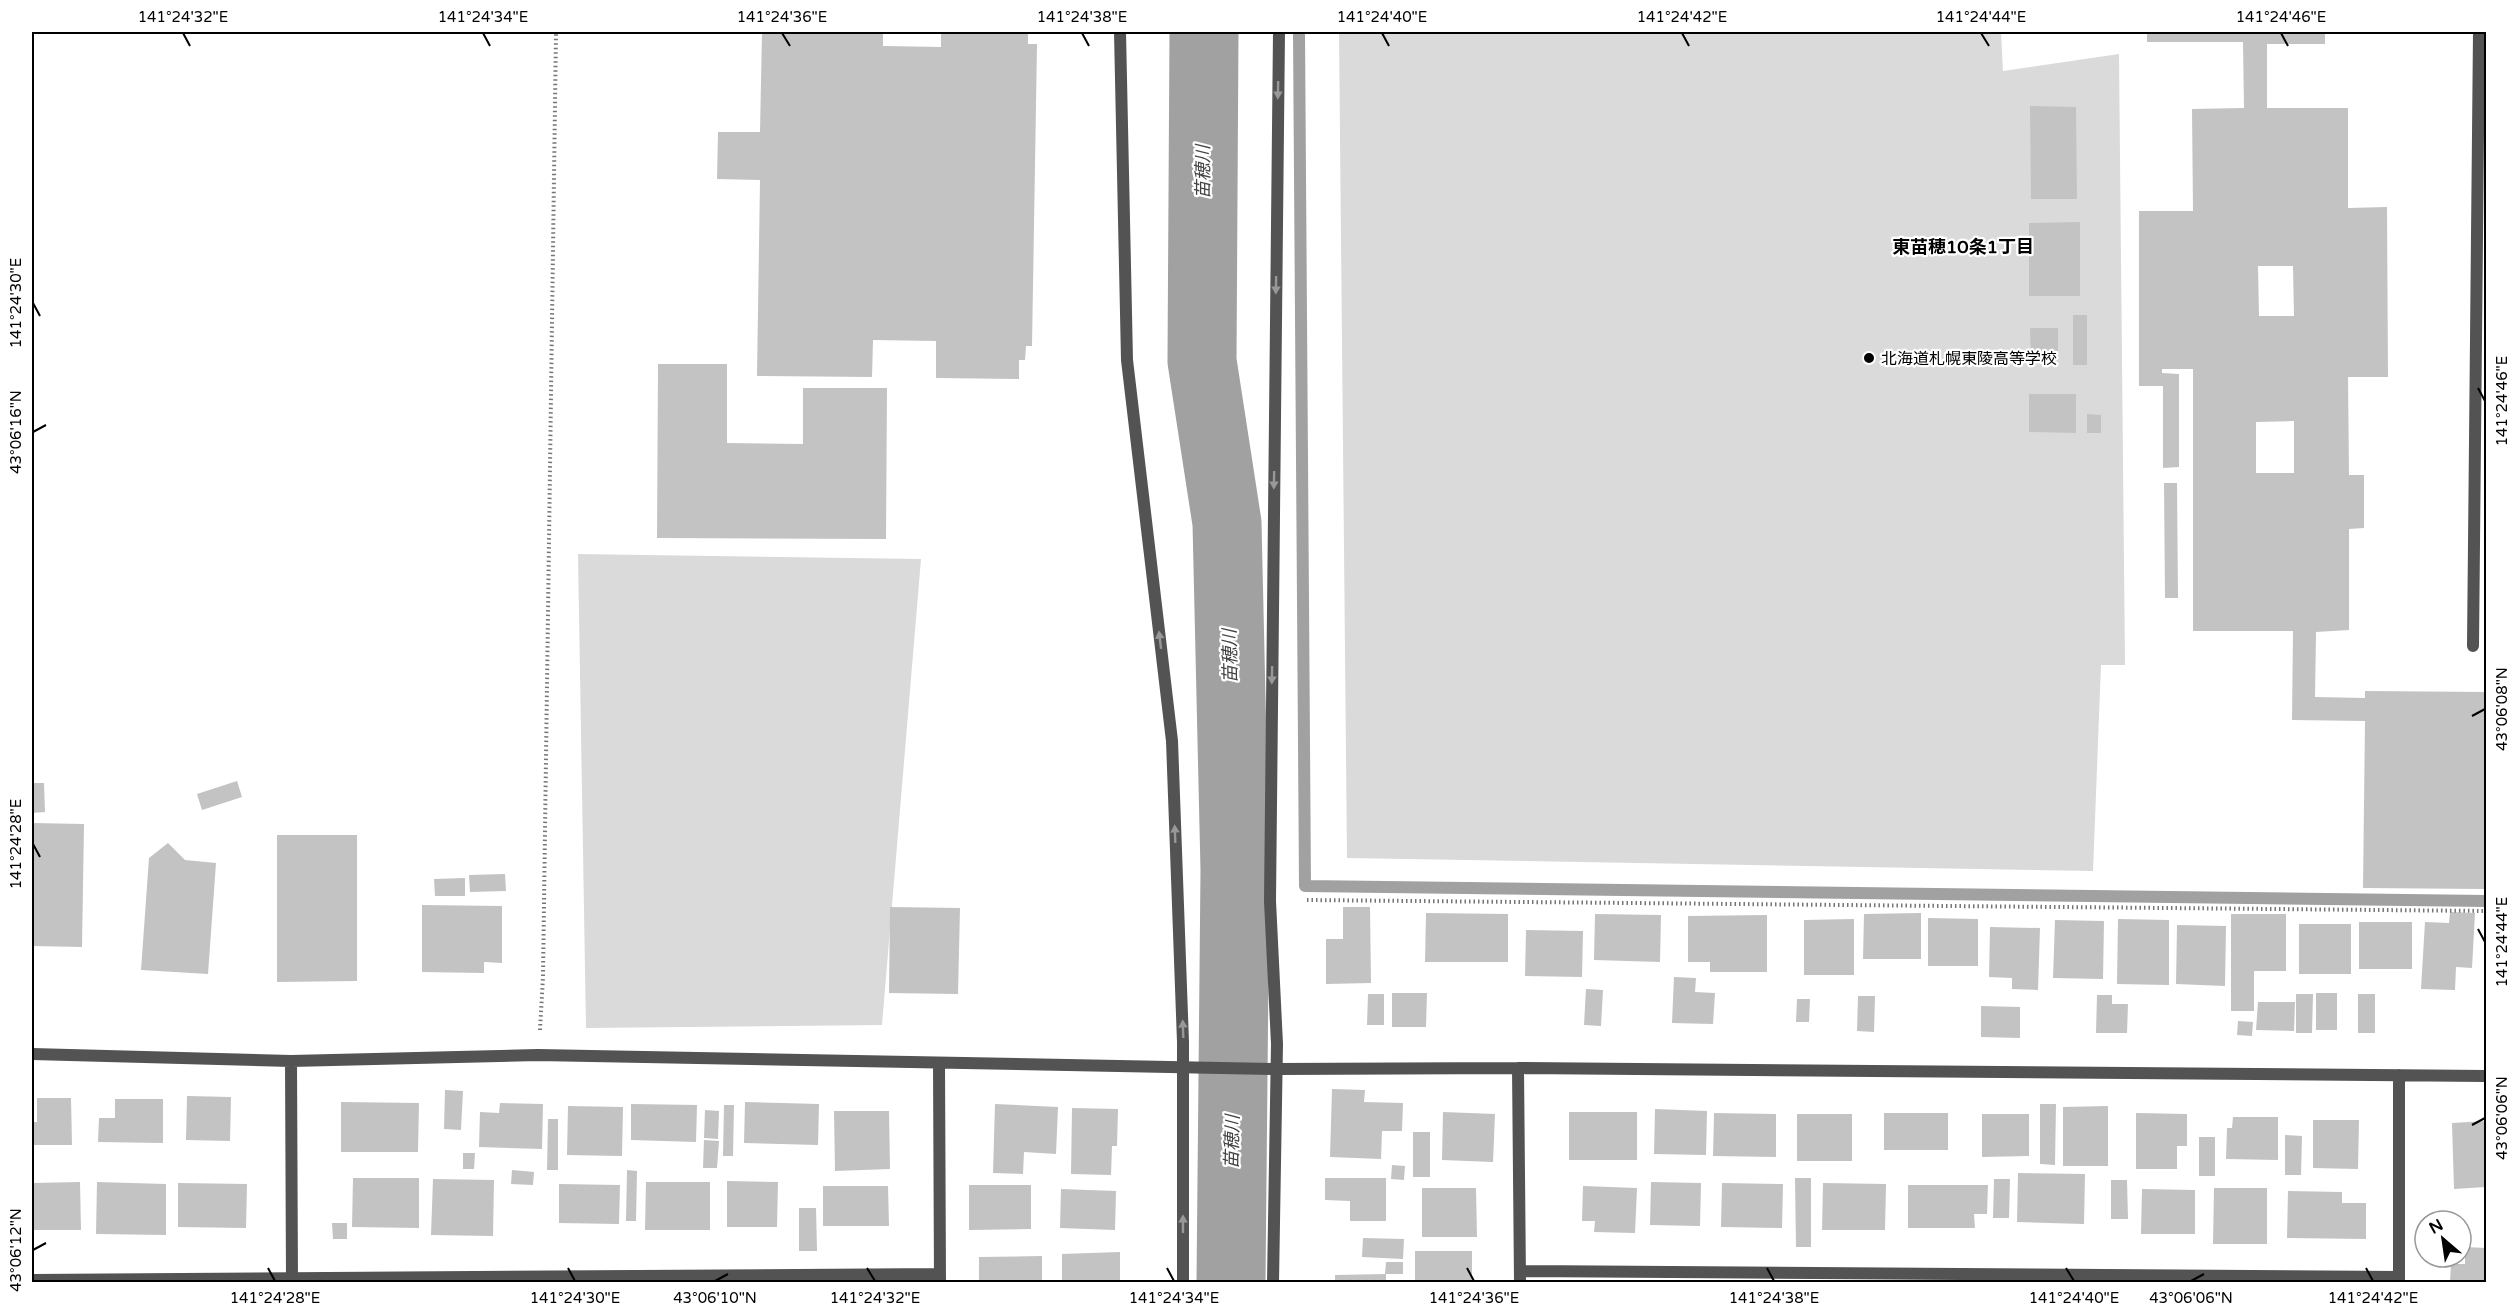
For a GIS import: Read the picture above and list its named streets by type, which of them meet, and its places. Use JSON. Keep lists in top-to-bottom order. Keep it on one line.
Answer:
{"districts":["東苗穂10条1丁目"],"water":["苗穂川"],"places":["北海道札幌東陵高等学校"],"north":"top left","coordinates":["141°24'32\"E","141°24'34\"E","141°24'36\"E","141°24'38\"E","141°24'40\"E","141°24'42\"E","141°24'44\"E","141°24'46\"E","141°24'30\"E","43°06'16\"N","43°06'08\"N","141°24'28\"E","43°06'06\"N","43°06'12\"N","43°06'10\"N"]}
